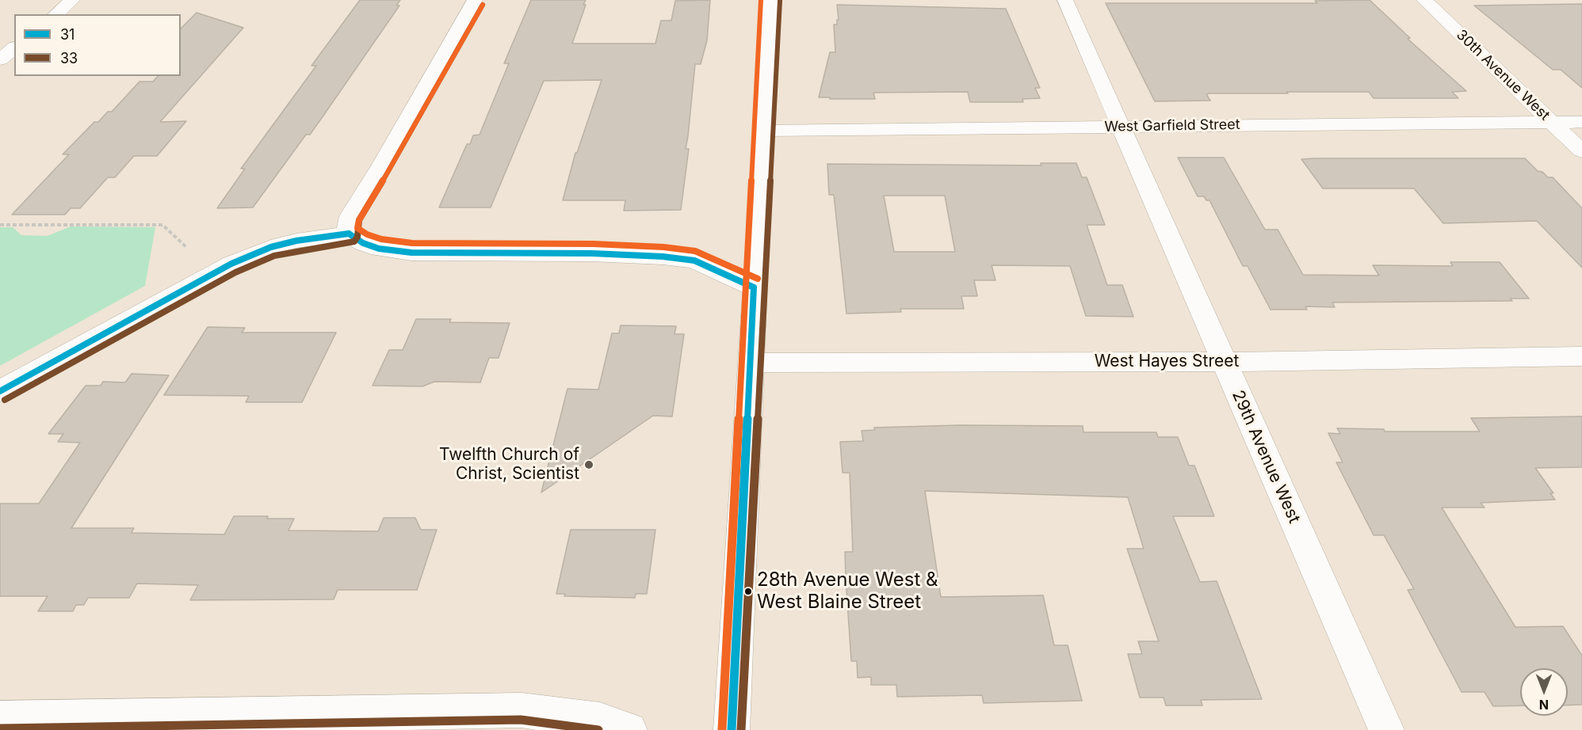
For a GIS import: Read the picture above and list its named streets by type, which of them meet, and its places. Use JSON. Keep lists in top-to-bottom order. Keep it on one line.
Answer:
{"streets":{"street":["30th Avenue West","West Garfield Street","West Hayes Street","29th Avenue West"]},"crossings":[["30th Avenue West","West Garfield Street"],["West Garfield Street","29th Avenue West"],["West Hayes Street","29th Avenue West"]],"places":["Twelfth Church of Christ, Scientist","28th Avenue West & West Blaine Street"],"lines":["transit line 33","transit line 31"],"legend":["31","33"],"north":"bottom"}
